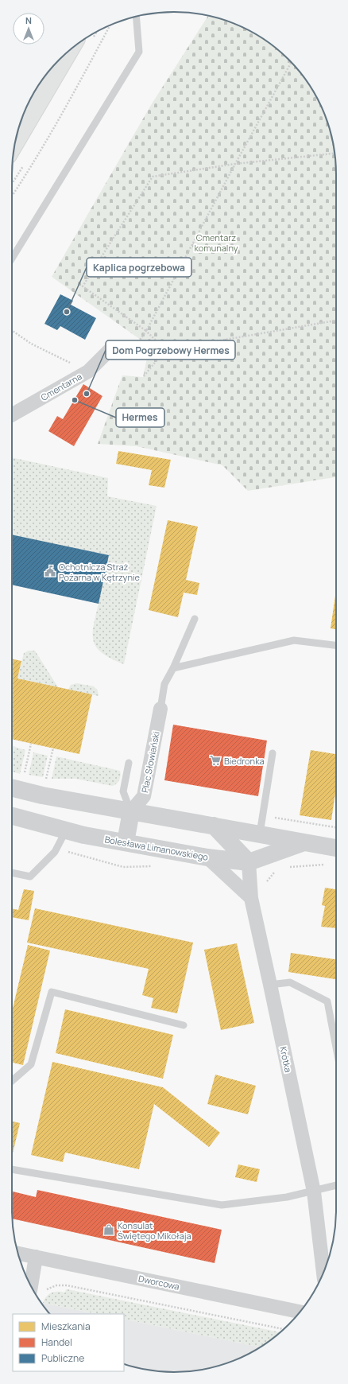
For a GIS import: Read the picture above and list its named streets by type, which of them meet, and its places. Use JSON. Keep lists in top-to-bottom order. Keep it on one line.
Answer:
{"streets":{"street":["Cmentarna","Plac Słowiański","Bolesława Limanowskiego","Krótka","Dworcowa"]},"crossings":[["Plac Słowiański","Bolesława Limanowskiego"],["Bolesława Limanowskiego","Krótka"]],"parks":["Cmentarz komunalny"],"places":{"other":["Kaplica pogrzebowa","Dom Pogrzebowy Hermes","Hermes"],"public building":["Ochotnicza Straż Pożarna w Kętrzynie"],"supermarket":["Biedronka"],"shop":["Konsulat Świętego Mikołaja"]},"legend":["Mieszkania","Handel","Publiczne"],"north":"top"}
